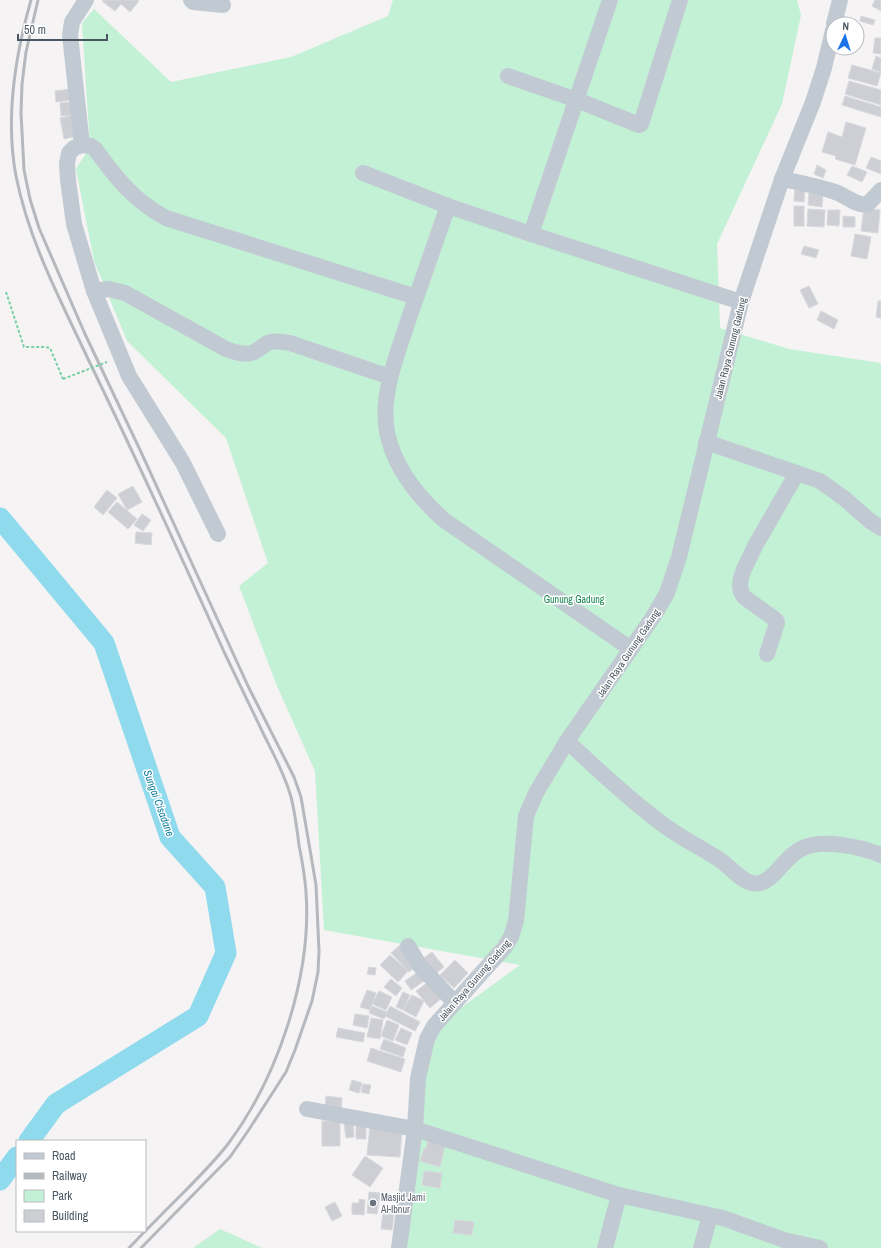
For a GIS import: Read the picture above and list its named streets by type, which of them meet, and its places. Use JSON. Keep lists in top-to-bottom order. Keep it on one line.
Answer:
{"streets":{"street":["Jalan Raya Gunung Gadung"]},"water":["Sungai Cisadane"],"parks":["Gunung Gadung"],"places":["Masjid Jami Al-Ibnur"],"legend":["Road","Railway","Park","Building"],"scale_bar":"50 m","north":"top"}
